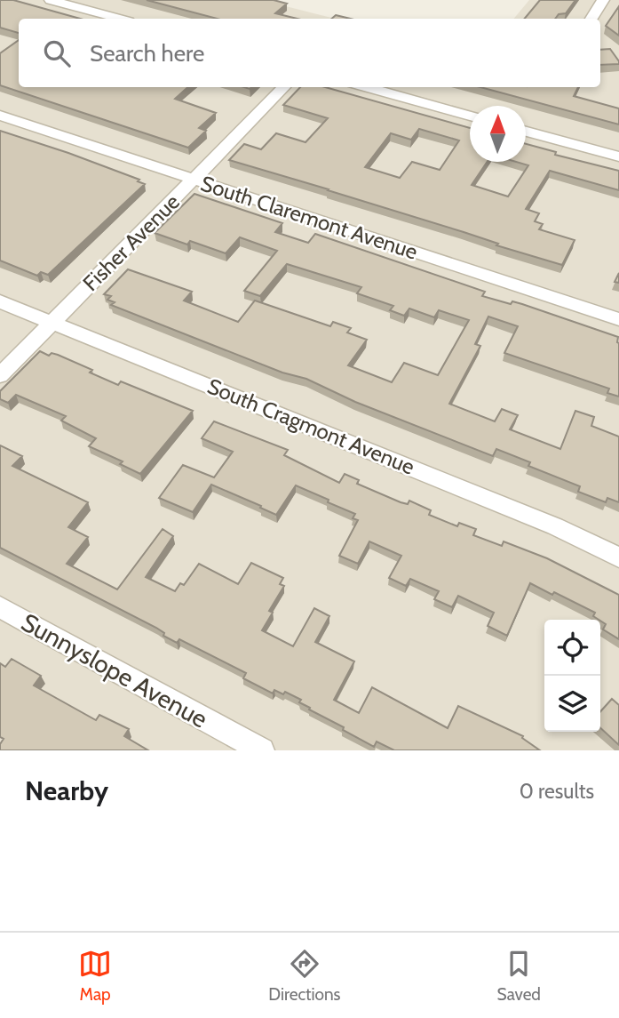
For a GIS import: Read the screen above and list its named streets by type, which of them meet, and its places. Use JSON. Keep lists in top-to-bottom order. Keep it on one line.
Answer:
{"streets":{"street":["South Claremont Avenue","Fisher Avenue","South Cragmont Avenue","Sunnyslope Avenue"]},"crossings":[["South Claremont Avenue","Fisher Avenue"],["Fisher Avenue","South Cragmont Avenue"]],"north":"top","page":{"search":"Search here","heading":["Nearby","0 results"],"nav":["Map","Directions","Saved"]}}
